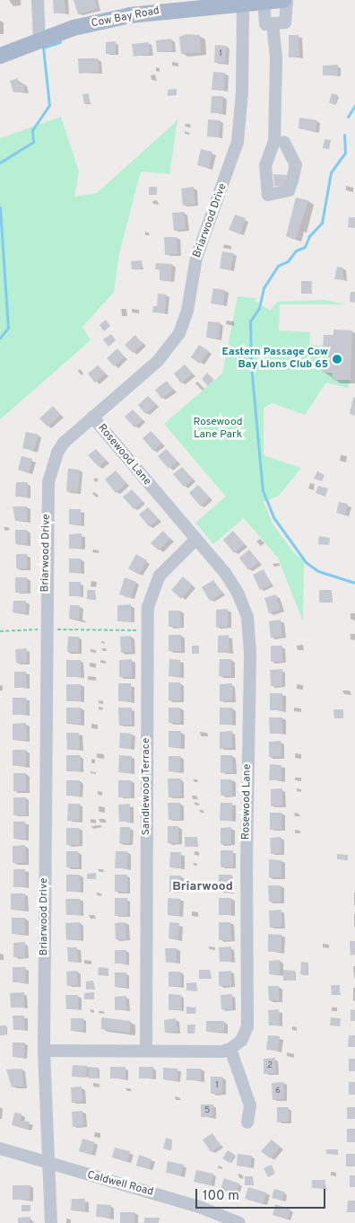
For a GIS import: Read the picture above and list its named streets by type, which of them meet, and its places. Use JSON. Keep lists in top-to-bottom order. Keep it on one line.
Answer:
{"streets":{"main road":["Cow Bay Road"],"street":["Briarwood Drive","Rosewood Lane","Sandlewood Terrace","Caldwell Road"]},"crossings":[["Cow Bay Road","Briarwood Drive"],["Briarwood Drive","Rosewood Lane"],["Briarwood Drive","Caldwell Road"],["Rosewood Lane","Sandlewood Terrace"]],"districts":["Briarwood"],"parks":["Rosewood Lane Park"],"places":["Eastern Passage Cow Bay Lions Club 65"],"house_numbers":["1","2","1","6","5"],"scale_bar":"100 m"}
